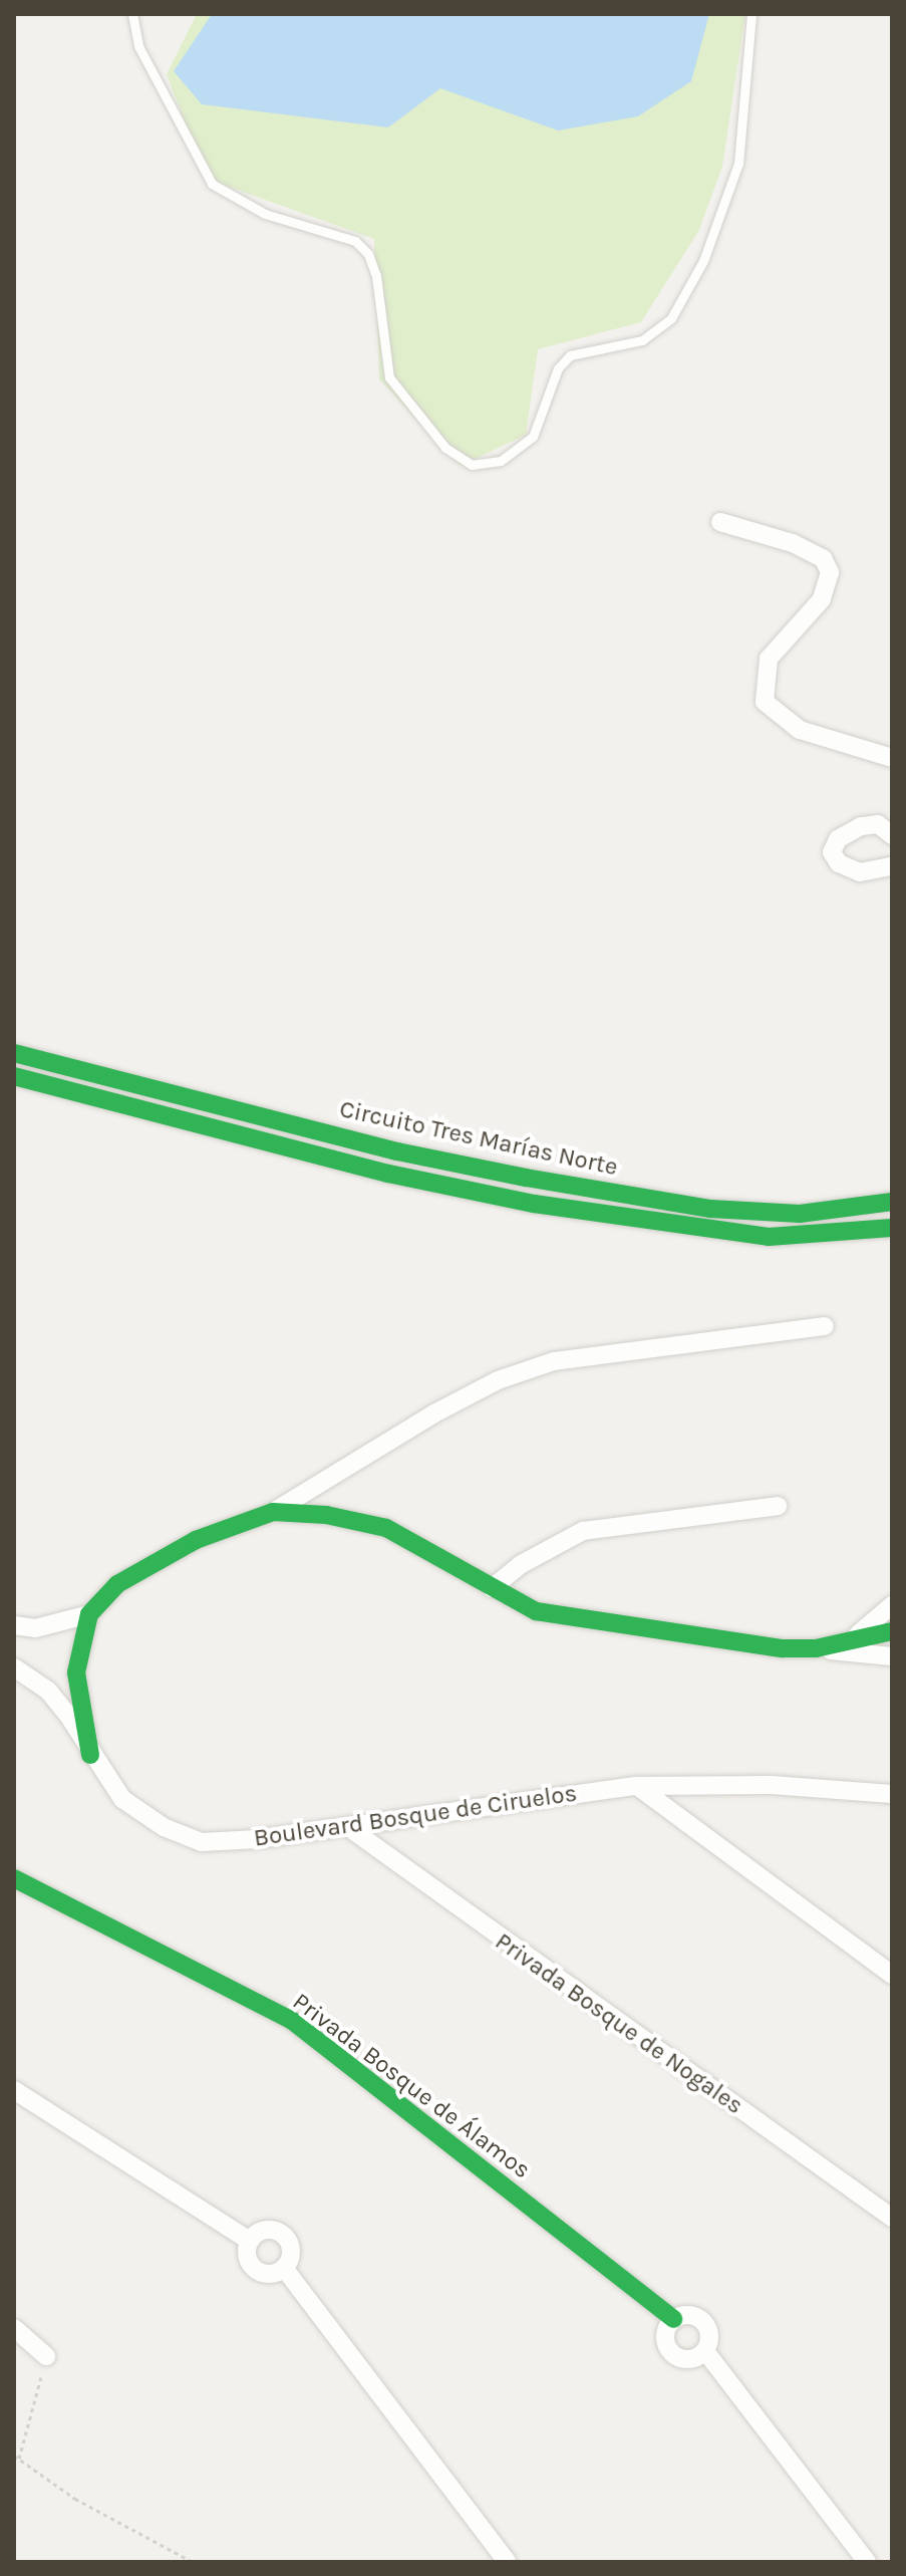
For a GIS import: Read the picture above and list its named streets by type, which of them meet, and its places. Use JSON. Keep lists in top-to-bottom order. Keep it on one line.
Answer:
{"streets":{"street":["Circuito Tres Marías Norte","Boulevard Bosque de Ciruelos","Privada Bosque de Nogales","Privada Bosque de Álamos"]},"crossings":[["Boulevard Bosque de Ciruelos","Privada Bosque de Nogales"]]}
